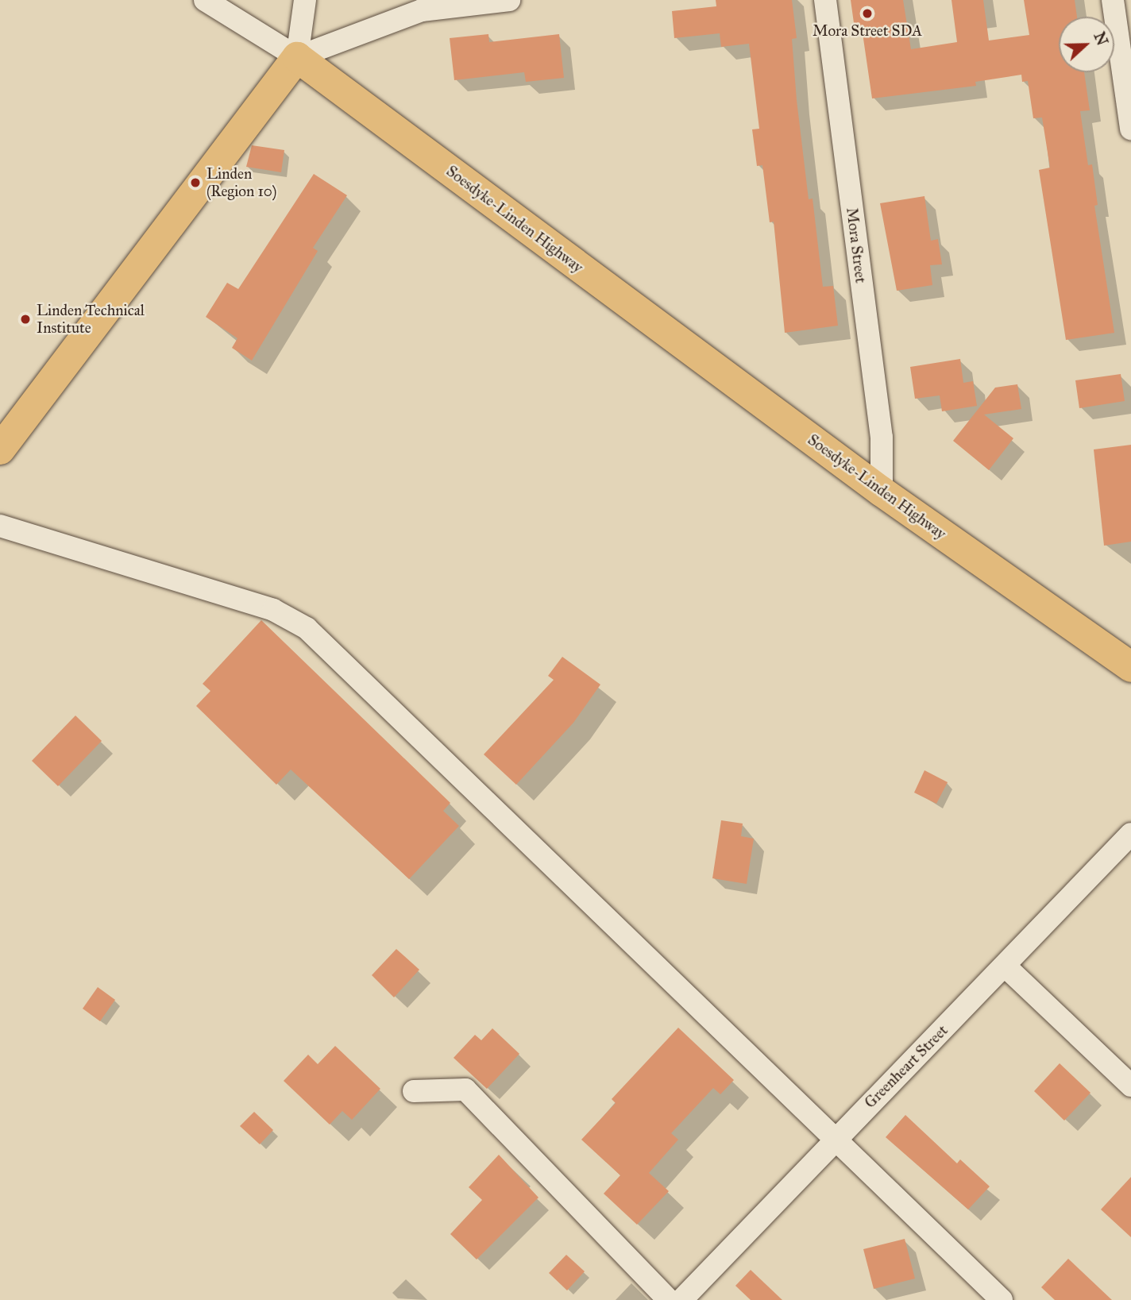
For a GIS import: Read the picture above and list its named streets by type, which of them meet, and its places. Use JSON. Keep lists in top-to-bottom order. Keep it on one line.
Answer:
{"streets":{"main road":["Soesdyke-Linden Highway"],"street":["Mora Street","Greenheart Street"]},"crossings":[["Soesdyke-Linden Highway","Mora Street"]],"places":["Mora Street SDA","Linden (Region 10)","Linden Technical Institute"],"north":"right"}
